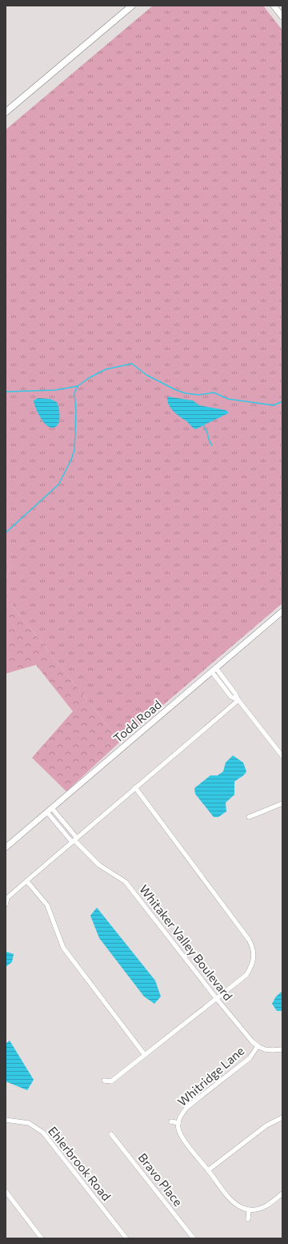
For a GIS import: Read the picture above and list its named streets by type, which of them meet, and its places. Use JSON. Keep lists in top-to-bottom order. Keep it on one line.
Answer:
{"streets":{"street":["Todd Road","Whitaker Valley Boulevard","Whitridge Lane","Ehlerbrook Road","Bravo Place"]},"crossings":[["Todd Road","Whitaker Valley Boulevard"],["Whitaker Valley Boulevard","Whitridge Lane"]]}
